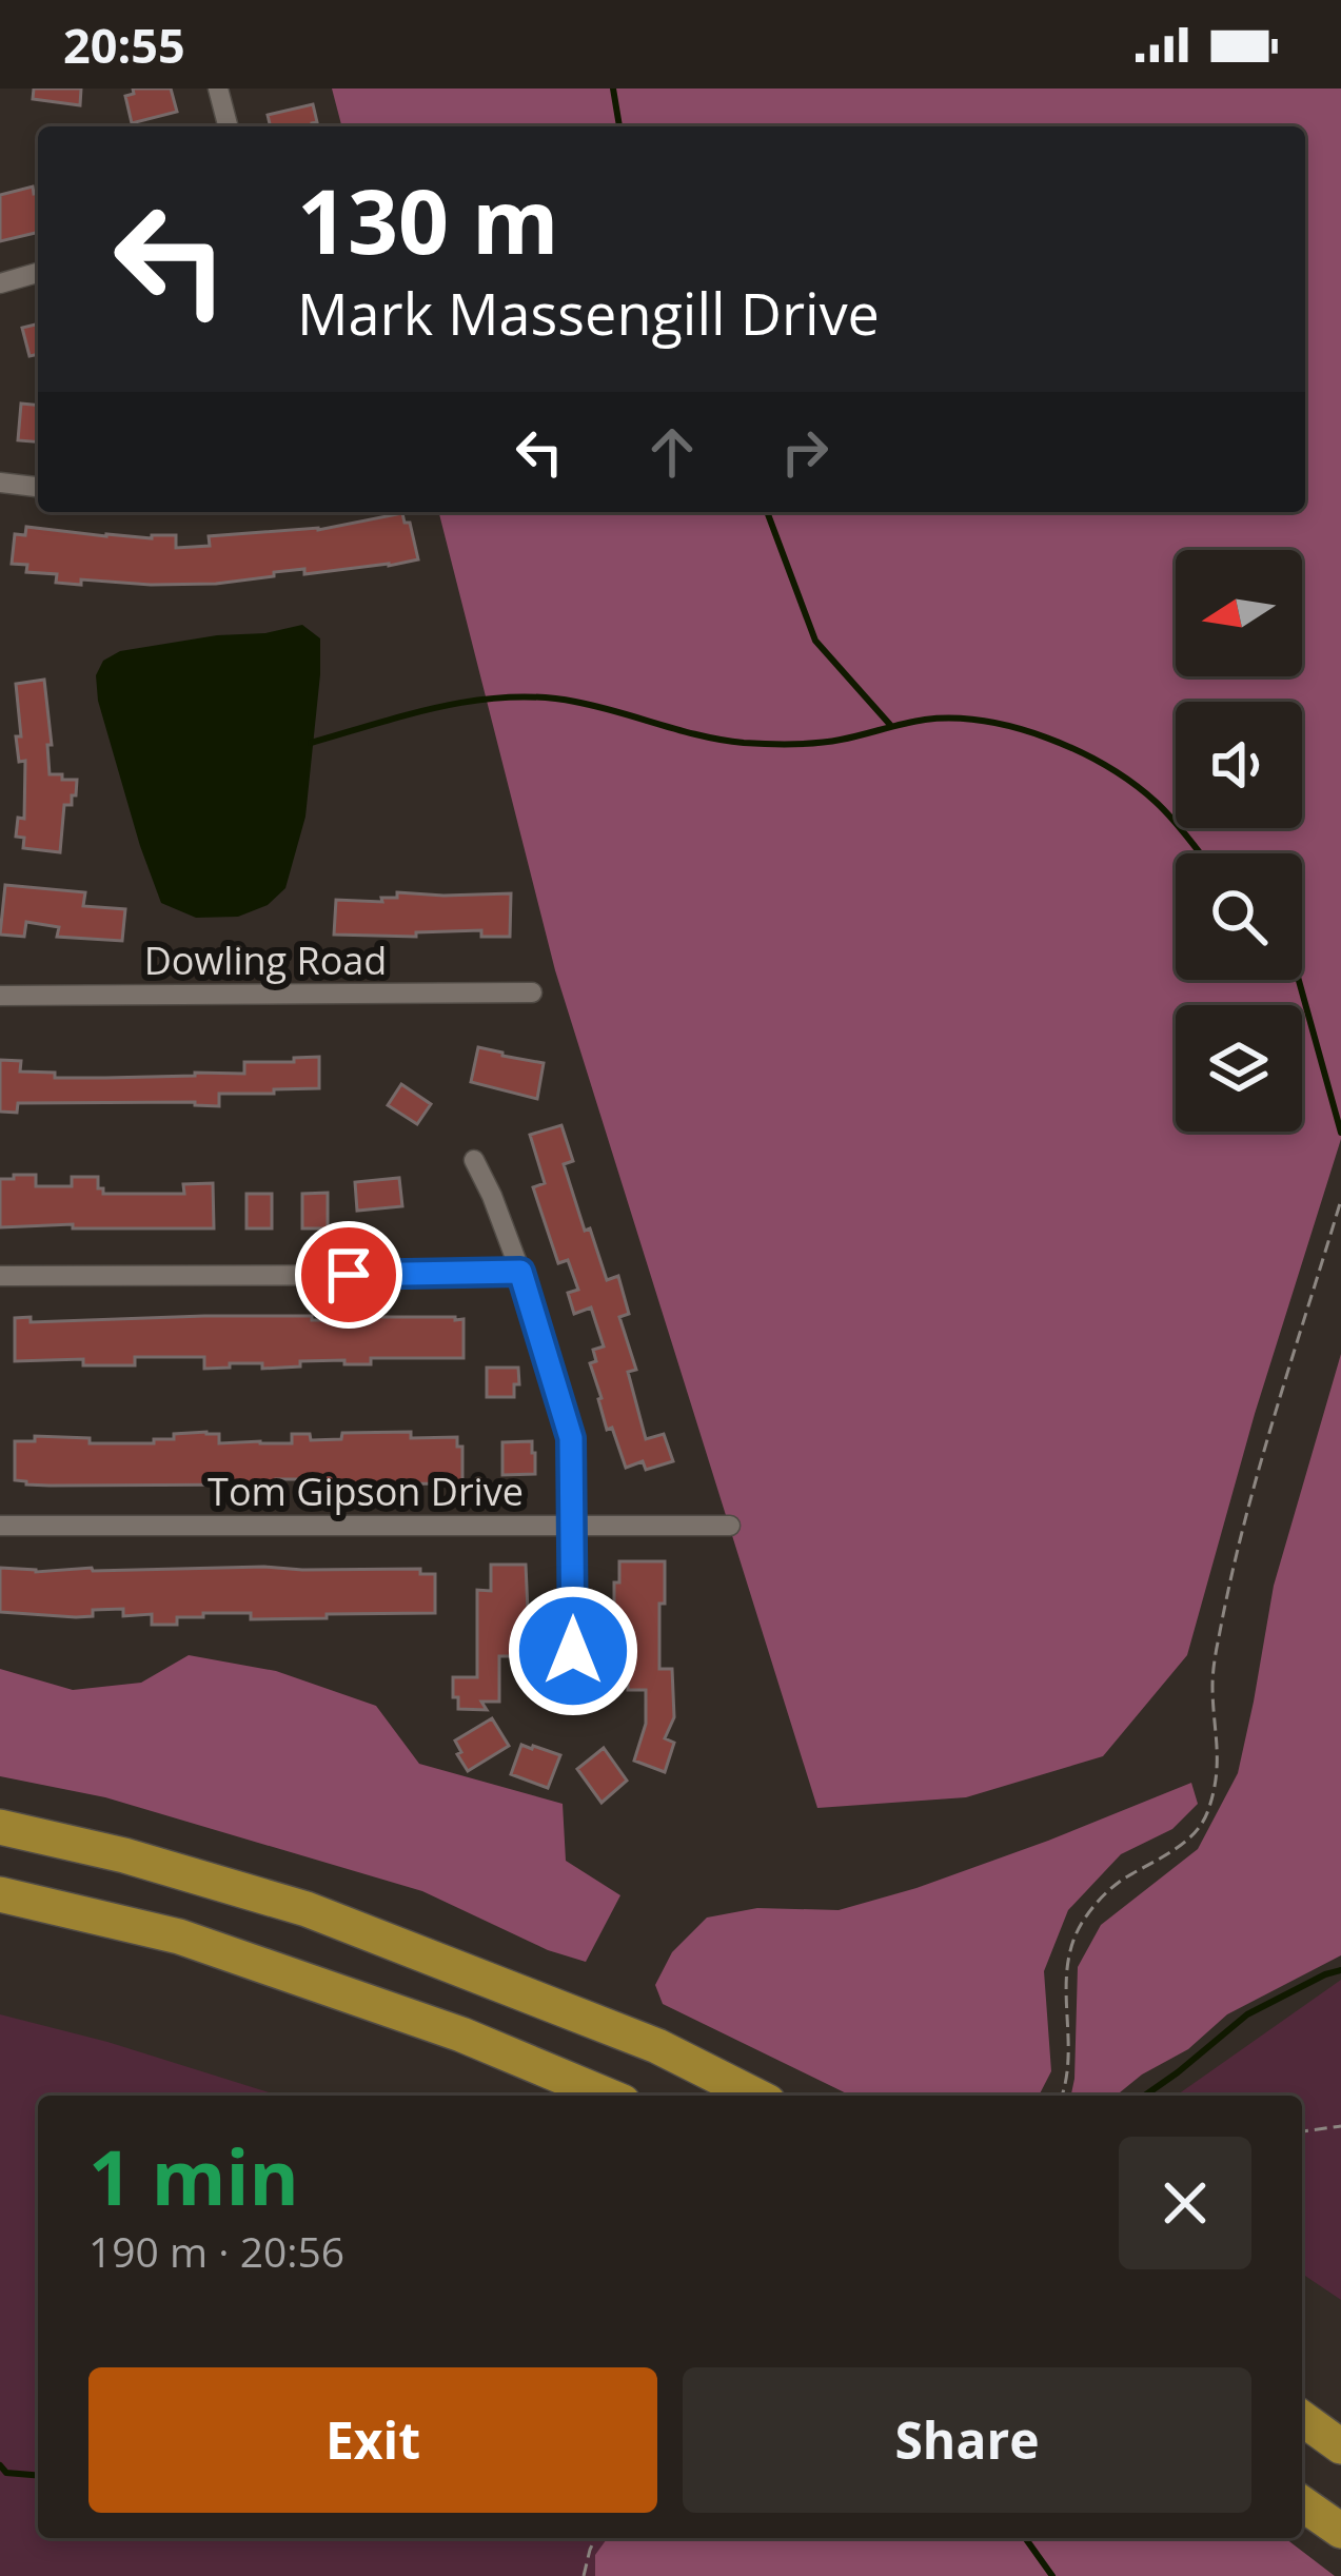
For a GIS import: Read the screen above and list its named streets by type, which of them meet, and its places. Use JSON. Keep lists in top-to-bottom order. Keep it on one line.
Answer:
{"streets":{"street":["Dowling Road","Tom Gipson Drive"]},"north":"left","page":{"status":"20:55","turn":["130 m","Mark Massengill Drive"],"heading":["1 min","190 m · 20:56"],"buttons":["Exit","Share"]}}
